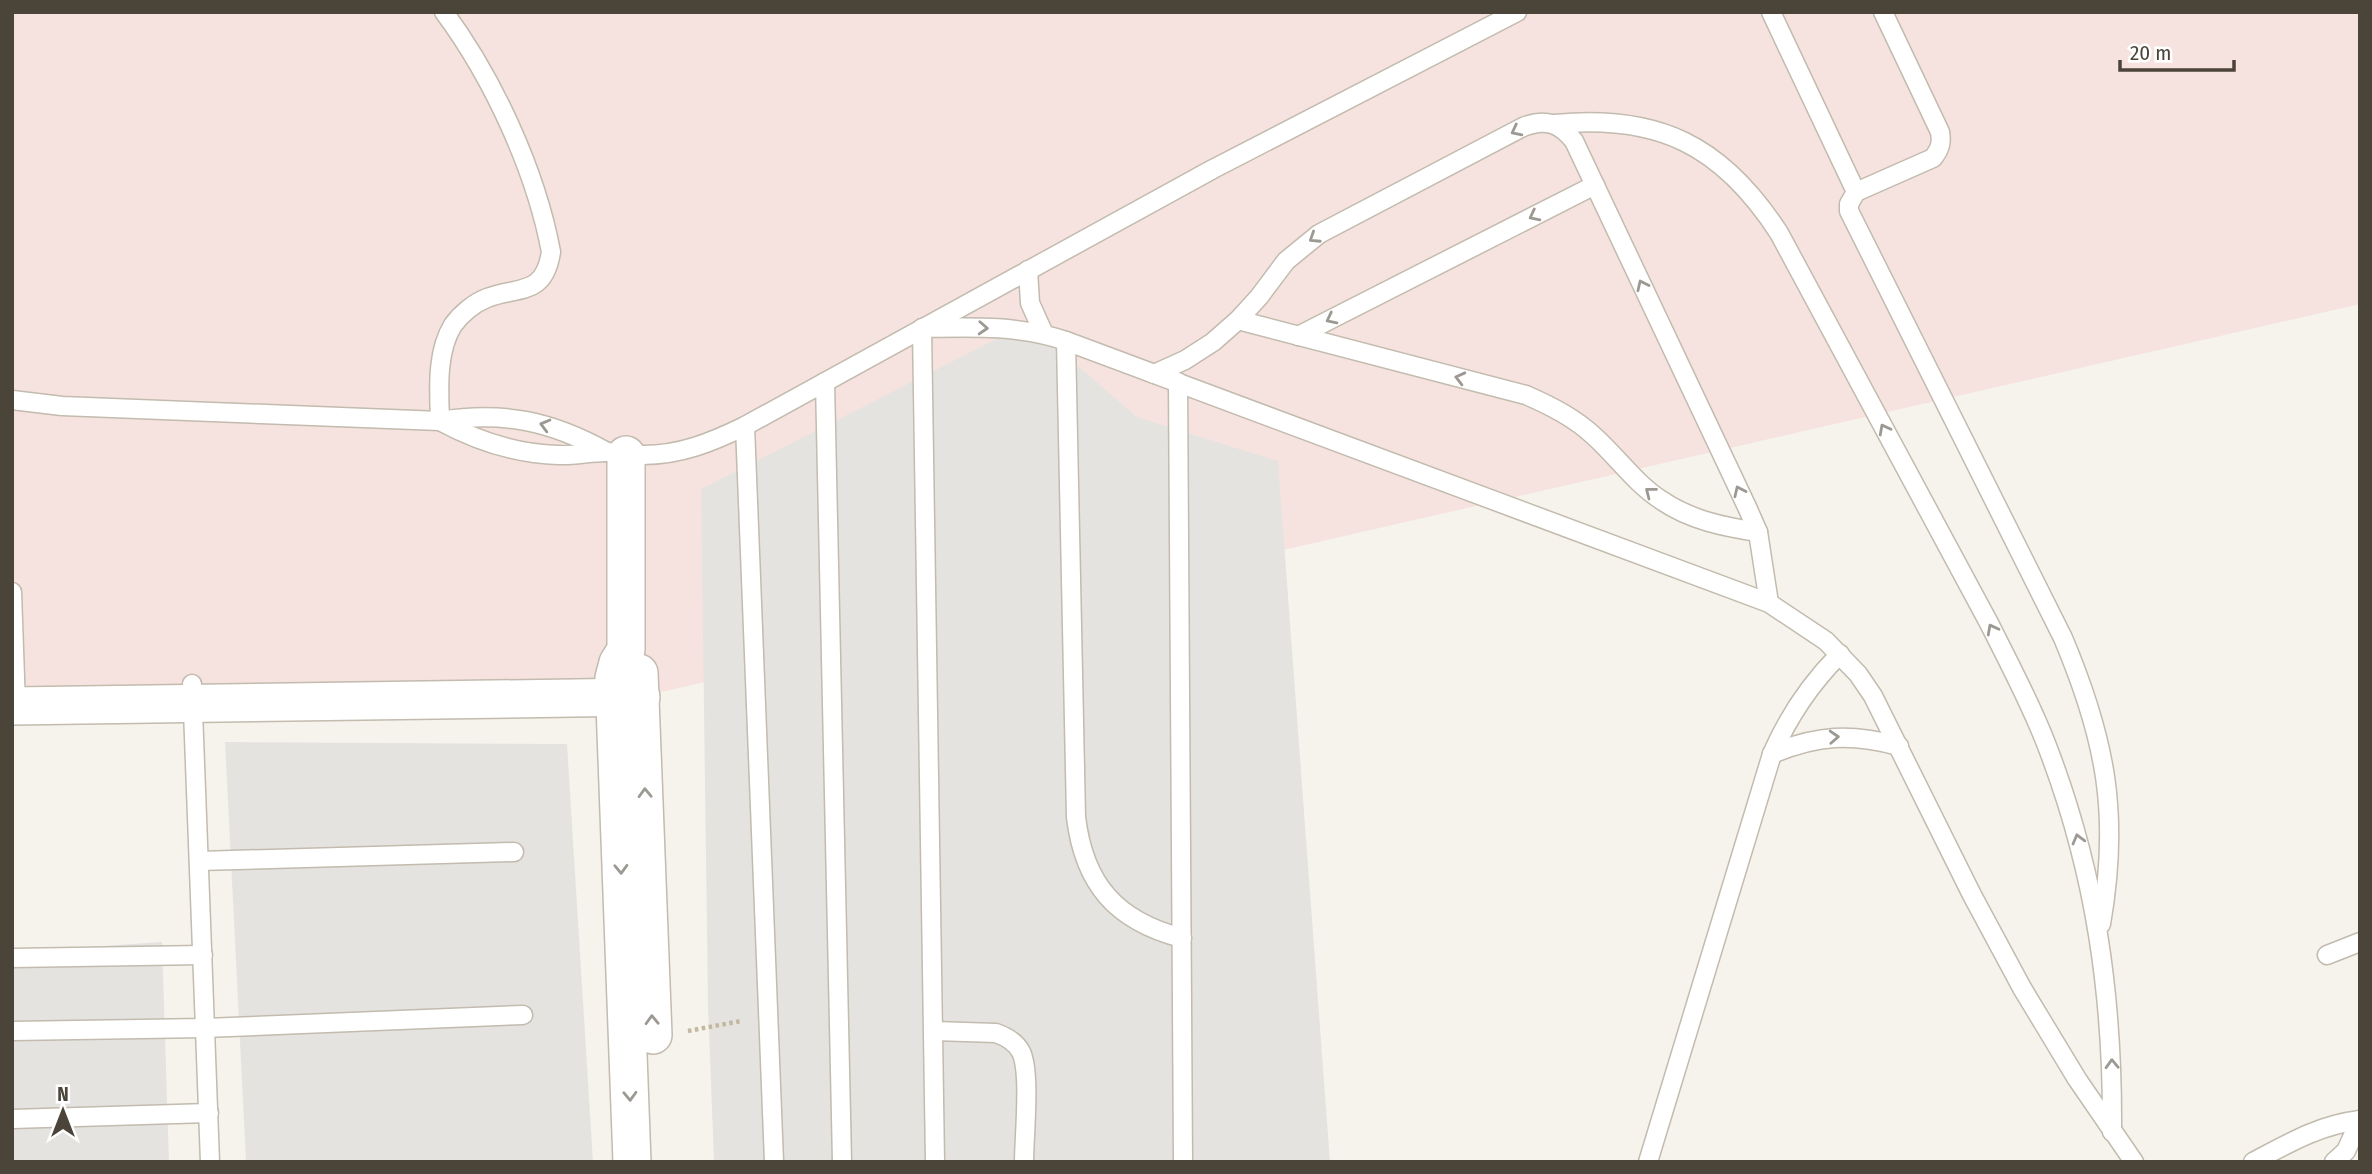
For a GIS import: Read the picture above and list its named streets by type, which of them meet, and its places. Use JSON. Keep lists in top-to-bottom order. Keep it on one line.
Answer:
{"scale_bar":"20 m","north":"top"}
